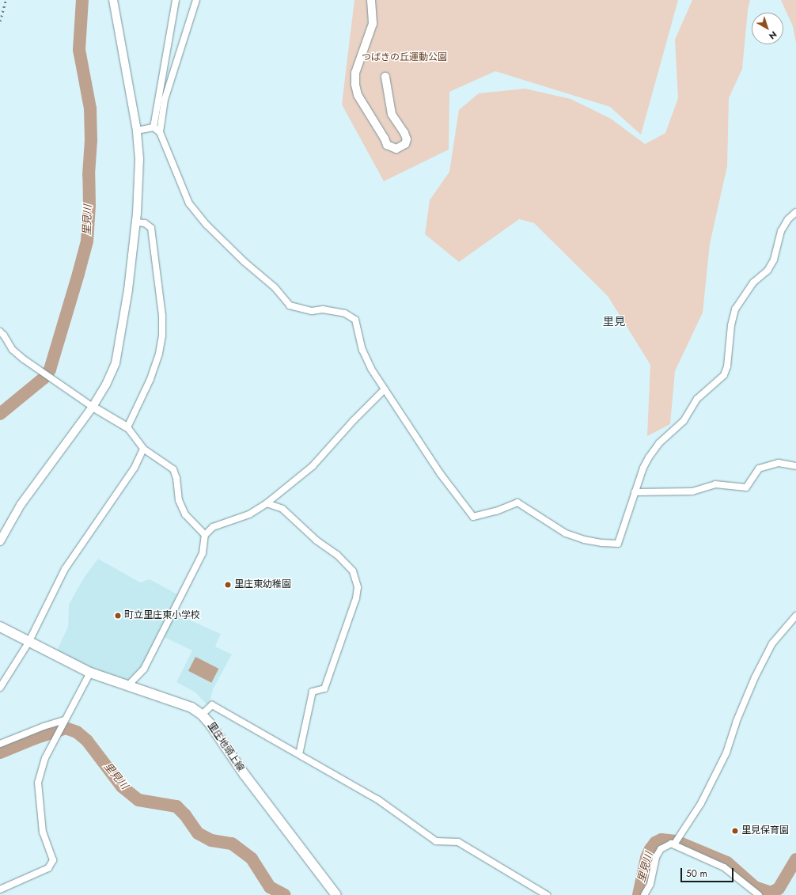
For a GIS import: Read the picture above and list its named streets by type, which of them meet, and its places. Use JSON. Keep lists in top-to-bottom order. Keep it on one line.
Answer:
{"streets":{"main road":["里庄地頭上線"]},"districts":["里見"],"water":["里見川"],"parks":["つばきの丘運動公園"],"places":["里庄東幼稚園","町立里庄東小学校","里見保育園"],"scale_bar":"50 m","north":"bottom right"}
